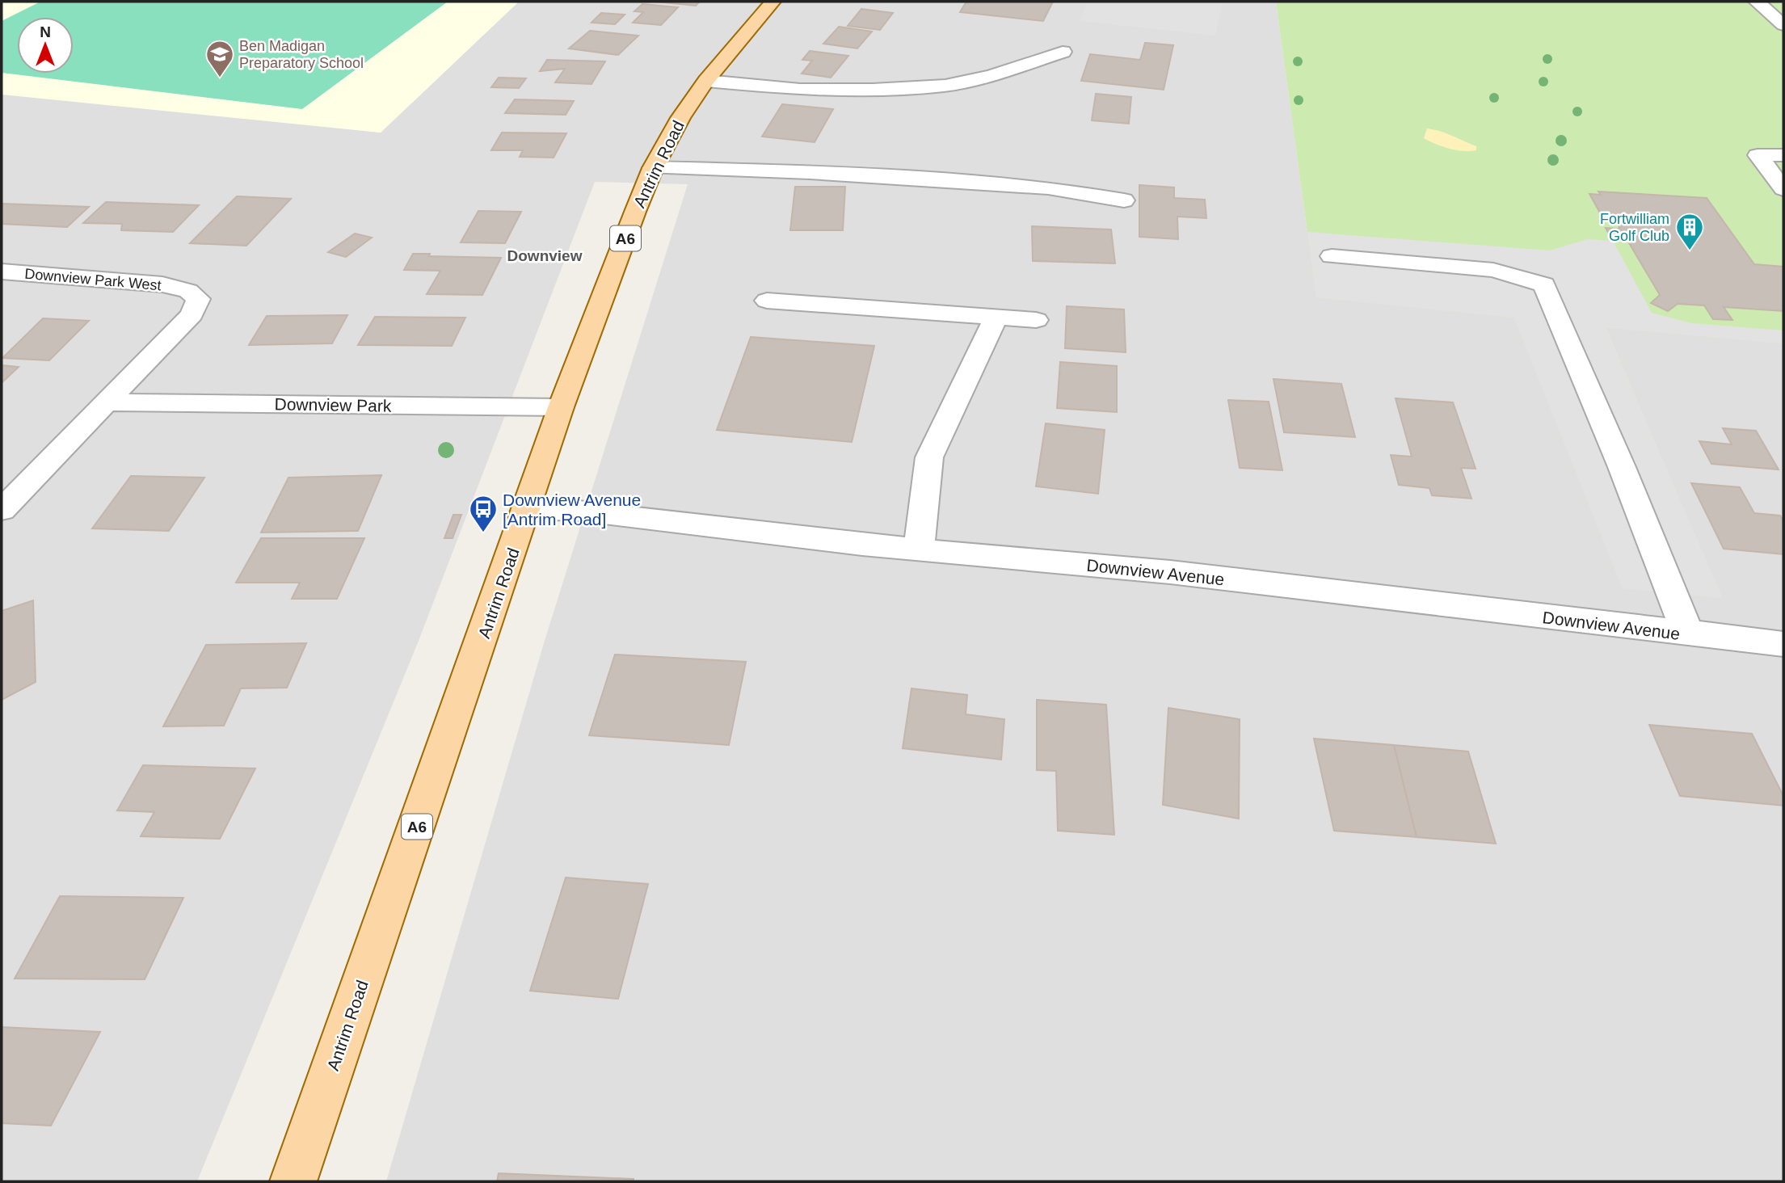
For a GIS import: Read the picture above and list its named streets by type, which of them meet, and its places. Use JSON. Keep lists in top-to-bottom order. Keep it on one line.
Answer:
{"streets":{"main road":["Antrim Road","A6"],"street":["Downview Park West","Downview Park","Downview Avenue"]},"crossings":[["Antrim Road","Downview Park"],["Antrim Road","Downview Avenue"],["Downview Park West","Downview Park"]],"districts":["Downview"],"places":{"school or university":["Ben Madigan Preparatory School"],"building":["Fortwilliam Golf Club"],"bus stop":["Downview Avenue [Antrim Road]"]},"north":"top"}
